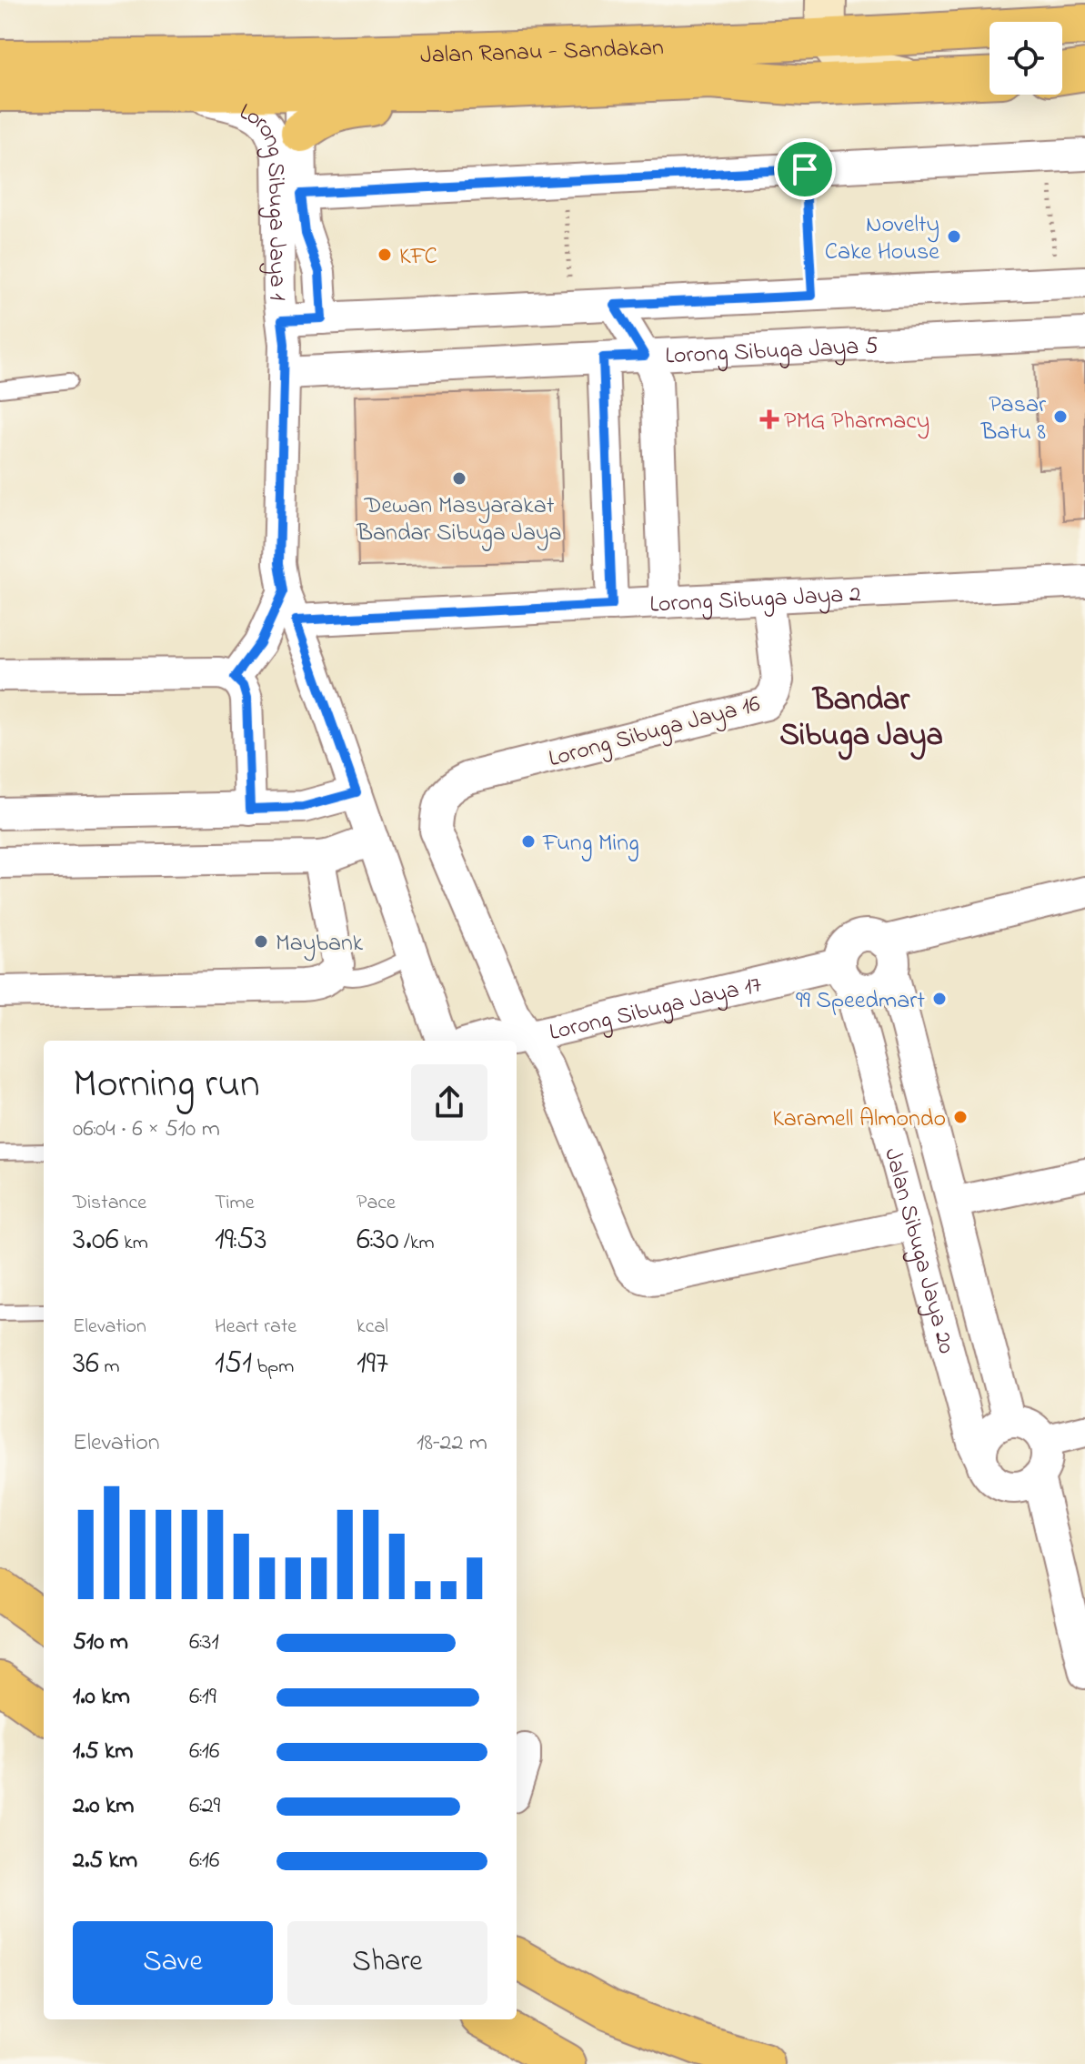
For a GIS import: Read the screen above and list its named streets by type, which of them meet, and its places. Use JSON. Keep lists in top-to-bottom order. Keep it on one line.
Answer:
{"streets":{"main road":["Jalan Ranau - Sandakan"],"street":["Lorong Sibuga Jaya 1","Lorong Sibuga Jaya 5","Lorong Sibuga Jaya 2","Lorong Sibuga Jaya 16","Lorong Sibuga Jaya 17","Jalan Sibuga Jaya 20"]},"crossings":[["Jalan Ranau - Sandakan","Lorong Sibuga Jaya 1"],["Lorong Sibuga Jaya 1","Lorong Sibuga Jaya 5"],["Lorong Sibuga Jaya 1","Lorong Sibuga Jaya 2"],["Lorong Sibuga Jaya 2","Lorong Sibuga Jaya 16"],["Lorong Sibuga Jaya 16","Lorong Sibuga Jaya 17"],["Lorong Sibuga Jaya 17","Jalan Sibuga Jaya 20"]],"districts":["Bandar Sibuga Jaya"],"places":{"other":["Novelty Cake House","KFC","Pasar Batu 8","Dewan Masyarakat Bandar Sibuga Jaya","Fung Ming","Maybank","99 Speedmart","Karamell Almondo"],"health":["PMG Pharmacy"]},"page":{"heading":["Morning run","06:04 · 6 × 510 m"],"stats":[["Distance","3.06 km"],["Time","19:53"],["Pace","6:30 /km"],["Elevation","36 m"],["Heart rate","151 bpm"],["kcal","197"]],"chart":["Elevation","18–22 m"],"list":[{"name":"510 m","note":"6:31"},{"name":"1.0 km","note":"6:19"},{"name":"1.5 km","note":"6:16"},{"name":"2.0 km","note":"6:29"},{"name":"2.5 km","note":"6:16"}],"buttons":["Save","Share"]}}
